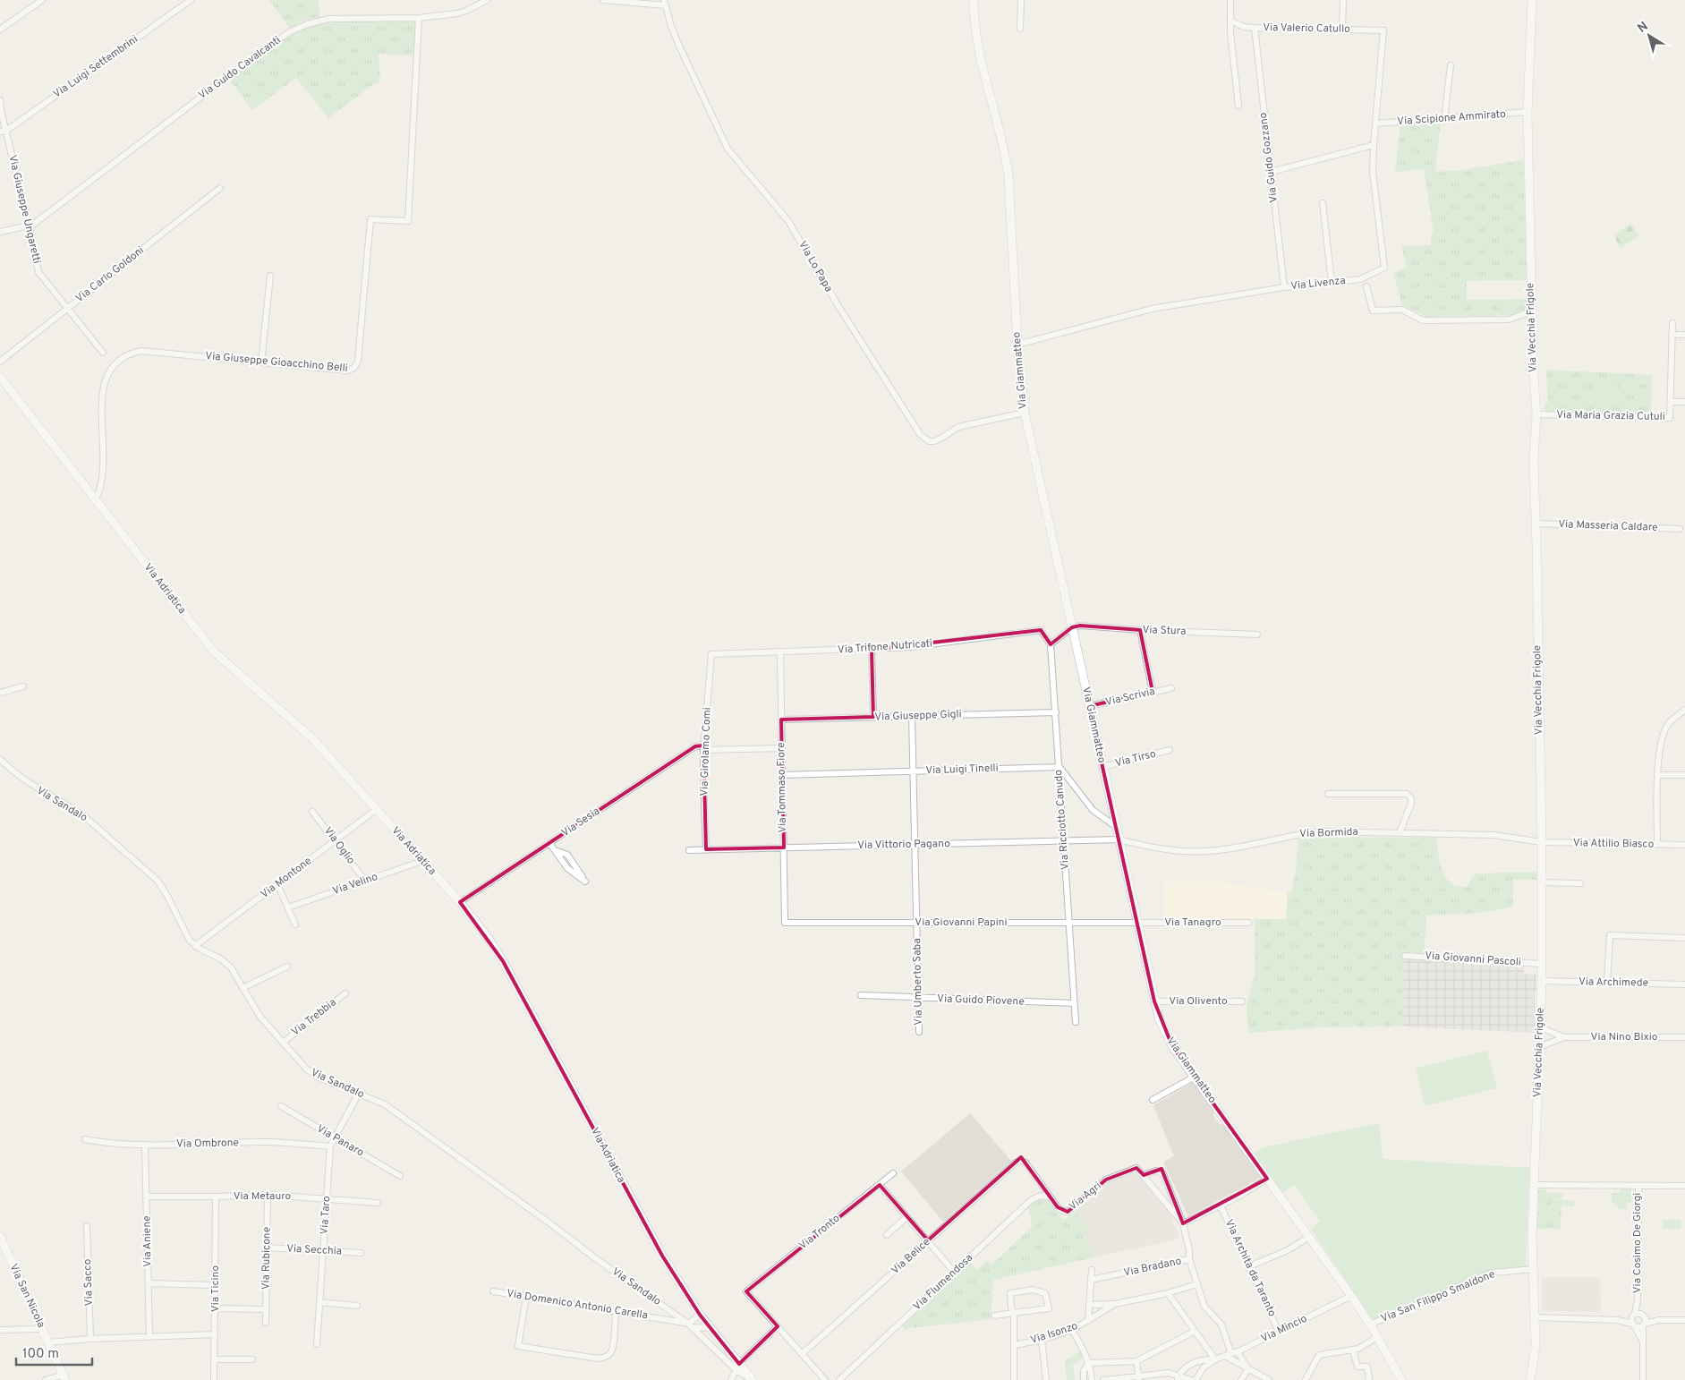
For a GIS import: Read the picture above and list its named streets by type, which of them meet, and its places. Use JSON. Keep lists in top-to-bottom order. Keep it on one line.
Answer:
{"streets":{"street":["Via Valerio Catullo","Via Luigi Settembrini","Via Guido Cavalcanti","Via Scipione Ammirato","Via Guido Gozzano","Via Giuseppe Ungaretti","Via Lo Papa","Via Carlo Goldoni","Via Livenza","Via Vecchia Frigole","Via Giuseppe Gioacchino Belli","Via Giammatteo","Via Maria Grazia Cutuli","Via Masseria Caldare","Via Adriatica","Via Stura","Via Trifone Nutricati","Via Scrivia","Via Giuseppe Gigli","Via Girolamo Comi","Via Tirso","Via Luigi Tinelli","Via Tommaso Fiore","Via Sandalo","Via Ricciotto Canudo","Via Sesia","Via Bormida","Via Attilio Biasco","Via Vittorio Pagano","Via Oglio","Via Montone","Via Velino","Via Giovanni Papini","Via Tanagro","Via Giovanni Pascoli","Via Umberto Saba","Via Archimede","Via Guido Piovene","Via Olivento","Via Trebbia","Via Nino Bixio","Via Panaro","Via Ombrone","Via Metauro","Via Agri","Via Taro","Via Tronto","Via Aniene","Via Cosimo De Giorgi","Via Secchia","Via Belice","Via Rubicone","Via Bradano","Via Archita da Taranto","Via Sacco","Via Flumendosa","Via Ticino","Via San Nicola","Via San Filippo Smaldone","Via Domenico Antonio Carella","Via Mincio","Via Isonzo"]},"crossings":[["Via Valerio Catullo","Via Guido Gozzano"],["Via Valerio Catullo","Via Livenza"],["Via Luigi Settembrini","Via Giuseppe Ungaretti"],["Via Guido Cavalcanti","Via Giuseppe Ungaretti"],["Via Guido Cavalcanti","Via Giuseppe Gioacchino Belli"],["Via Scipione Ammirato","Via Livenza"],["Via Scipione Ammirato","Via Vecchia Frigole"],["Via Guido Gozzano","Via Livenza"],["Via Giuseppe Ungaretti","Via Carlo Goldoni"],["Via Lo Papa","Via Giammatteo"],["Via Livenza","Via Giammatteo"],["Via Vecchia Frigole","Via Maria Grazia Cutuli"],["Via Vecchia Frigole","Via Masseria Caldare"],["Via Vecchia Frigole","Via Bormida"],["Via Vecchia Frigole","Via Attilio Biasco"],["Via Vecchia Frigole","Via Giovanni Pascoli"],["Via Vecchia Frigole","Via Archimede"],["Via Vecchia Frigole","Via Nino Bixio"],["Via Vecchia Frigole","Via San Filippo Smaldone"],["Via Giuseppe Gioacchino Belli","Via Adriatica"],["Via Giammatteo","Via Stura"],["Via Giammatteo","Via Scrivia"],["Via Giammatteo","Via Tirso"],["Via Giammatteo","Via Bormida"],["Via Giammatteo","Via Vittorio Pagano"],["Via Giammatteo","Via Giovanni Papini"],["Via Giammatteo","Via Tanagro"],["Via Giammatteo","Via Olivento"],["Via Giammatteo","Via Archita da Taranto"],["Via Giammatteo","Via San Filippo Smaldone"],["Via Giammatteo","Via Mincio"],["Via Adriatica","Via Sandalo"],["Via Adriatica","Via Sesia"],["Via Adriatica","Via Montone"],["Via Adriatica","Via Velino"],["Via Adriatica","Via Domenico Antonio Carella"],["Via Trifone Nutricati","Via Girolamo Comi"],["Via Trifone Nutricati","Via Tommaso Fiore"],["Via Trifone Nutricati","Via Ricciotto Canudo"],["Via Giuseppe Gigli","Via Tommaso Fiore"],["Via Giuseppe Gigli","Via Ricciotto Canudo"],["Via Giuseppe Gigli","Via Umberto Saba"],["Via Girolamo Comi","Via Sesia"],["Via Girolamo Comi","Via Vittorio Pagano"],["Via Luigi Tinelli","Via Tommaso Fiore"],["Via Luigi Tinelli","Via Ricciotto Canudo"],["Via Luigi Tinelli","Via Umberto Saba"],["Via Tommaso Fiore","Via Vittorio Pagano"],["Via Tommaso Fiore","Via Giovanni Papini"],["Via Sandalo","Via Montone"],["Via Sandalo","Via Trebbia"],["Via Sandalo","Via Taro"],["Via Sandalo","Via Domenico Antonio Carella"],["Via Ricciotto Canudo","Via Vittorio Pagano"],["Via Ricciotto Canudo","Via Giovanni Papini"],["Via Ricciotto Canudo","Via Guido Piovene"],["Via Bormida","Via Attilio Biasco"],["Via Bormida","Via Vittorio Pagano"],["Via Vittorio Pagano","Via Umberto Saba"],["Via Oglio","Via Montone"],["Via Oglio","Via Velino"],["Via Giovanni Papini","Via Tanagro"],["Via Giovanni Papini","Via Umberto Saba"],["Via Umberto Saba","Via Guido Piovene"],["Via Panaro","Via Taro"],["Via Ombrone","Via Taro"],["Via Ombrone","Via Aniene"],["Via Metauro","Via Taro"],["Via Metauro","Via Aniene"],["Via Metauro","Via Rubicone"],["Via Metauro","Via Ticino"],["Via Agri","Via Belice"],["Via Agri","Via Bradano"],["Via Agri","Via Flumendosa"],["Via Taro","Via Secchia"],["Via Secchia","Via Rubicone"],["Via Bradano","Via Mincio"],["Via Bradano","Via Isonzo"],["Via Archita da Taranto","Via Mincio"]],"scale_bar":"100 m","north":"top left"}
